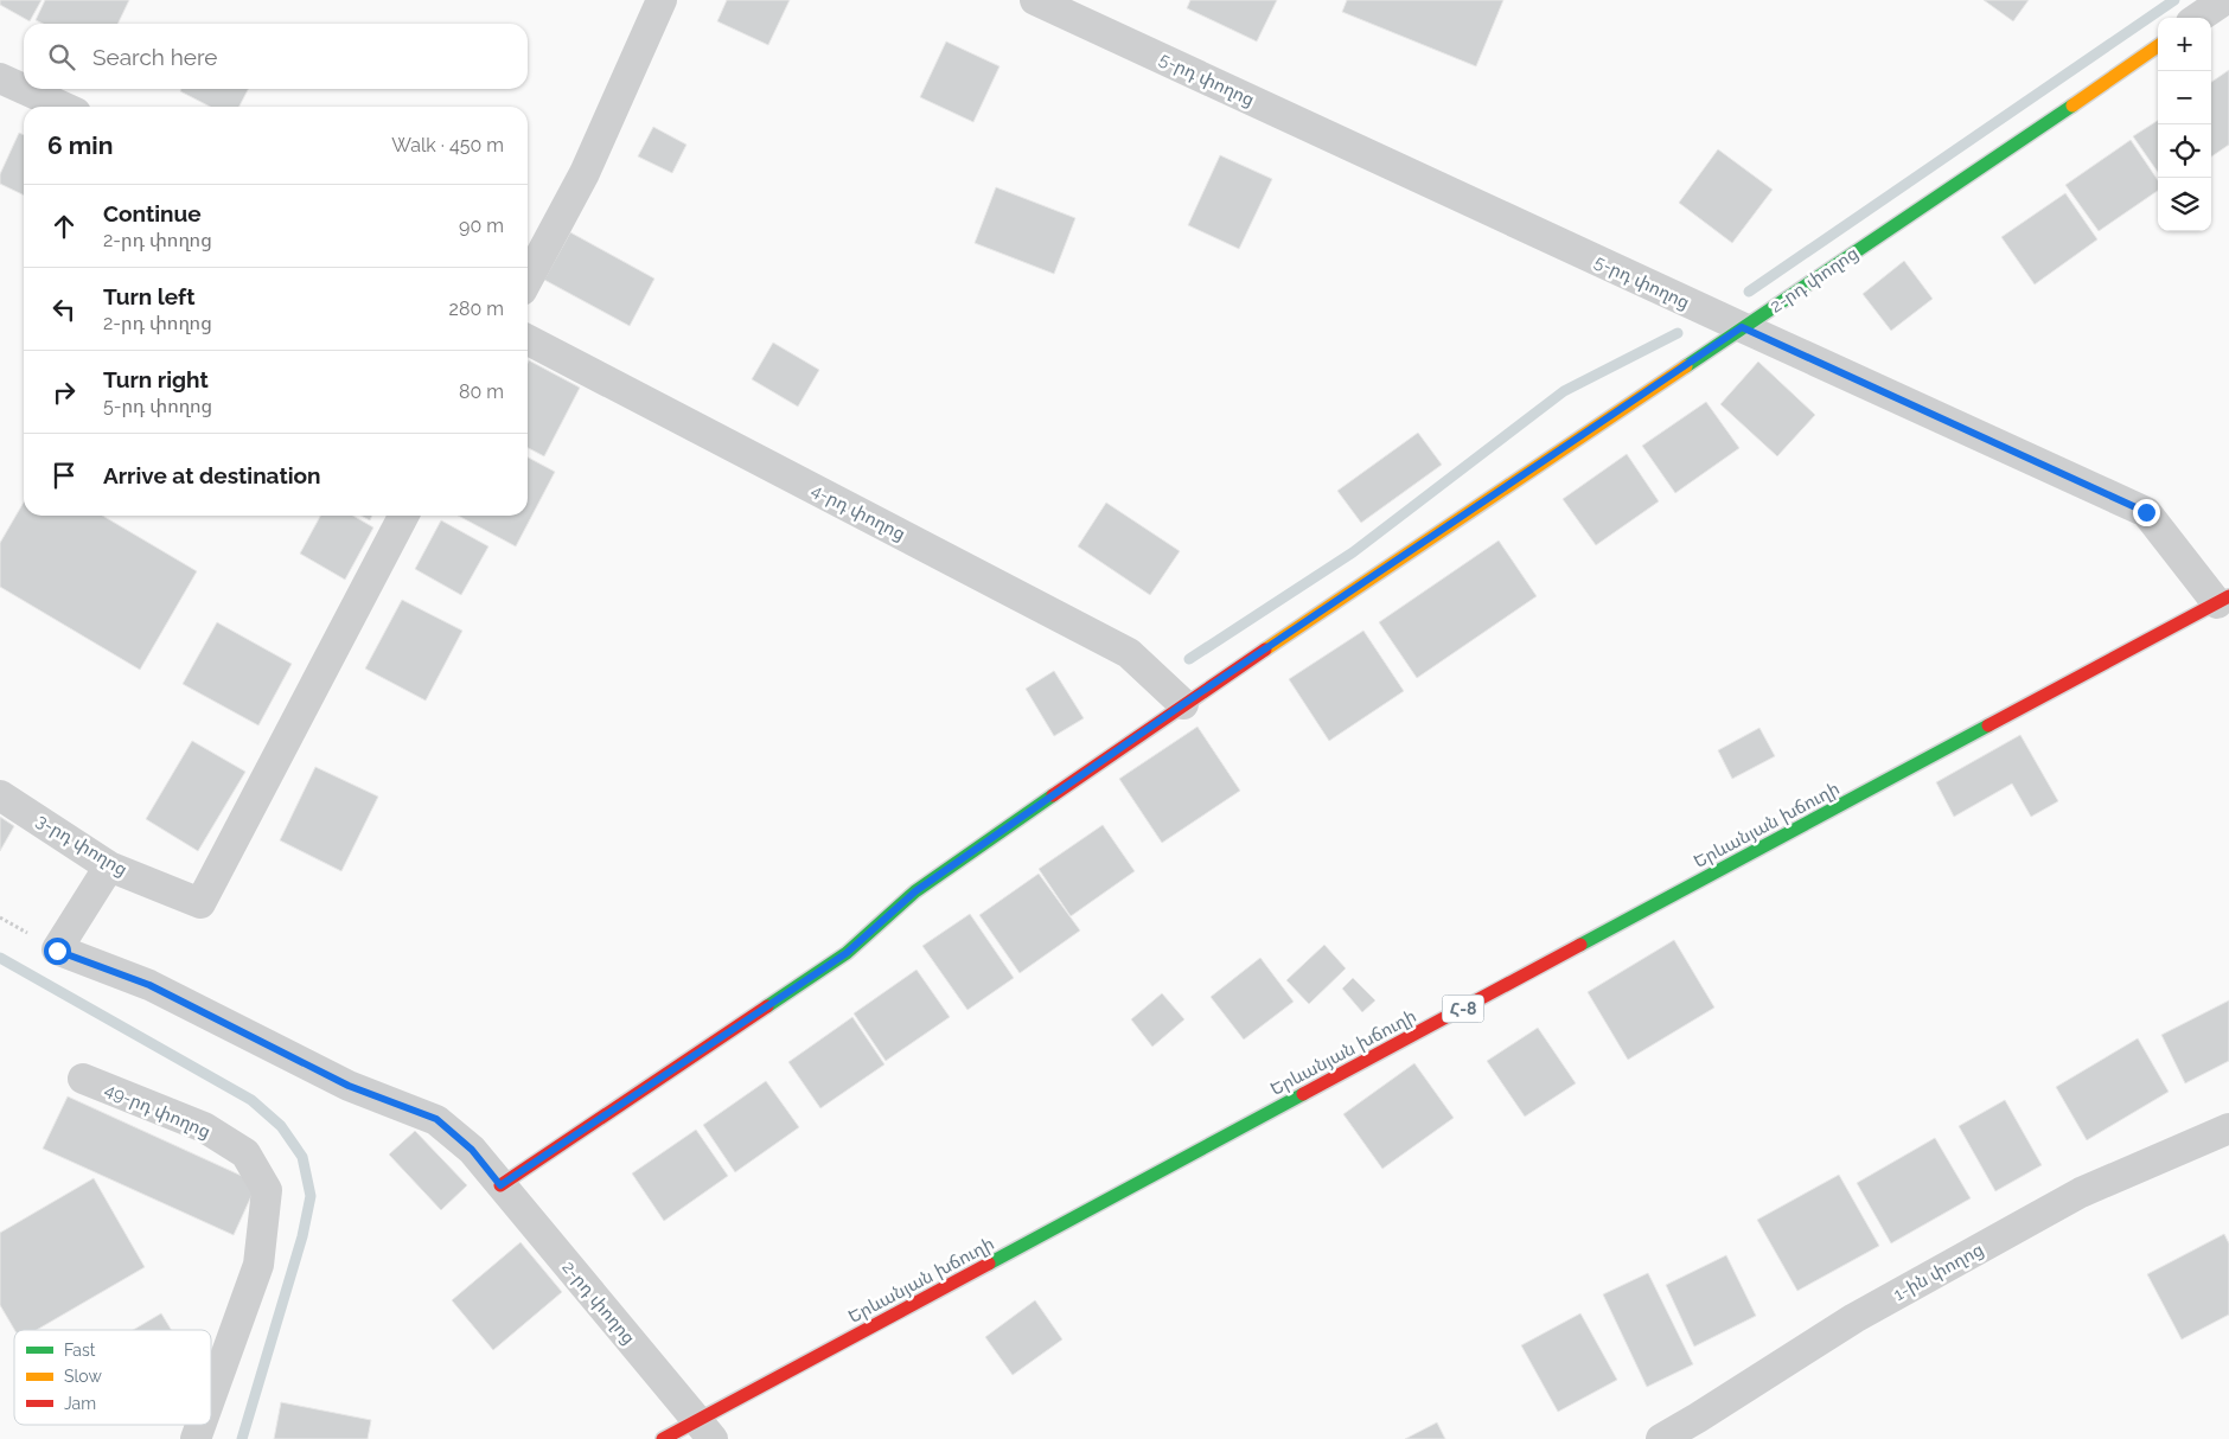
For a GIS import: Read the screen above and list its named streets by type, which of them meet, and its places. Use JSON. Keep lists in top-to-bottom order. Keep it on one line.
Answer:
{"streets":{"street":["5-րդ փողոց","2-րդ փողոց","4-րդ փողոց","Երևանյան խճուղի","3-րդ փողոց","Հ-8","49-րդ փողոց","1-ին փողոց"]},"crossings":[["5-րդ փողոց","2-րդ փողոց"],["5-րդ փողոց","Երևանյան խճուղի"],["2-րդ փողոց","4-րդ փողոց"],["2-րդ փողոց","Երևանյան խճուղի"],["2-րդ փողոց","3-րդ փողոց"]],"legend":["Fast","Slow","Jam"],"page":{"map_buttons":["+","−"],"search":"Search here","heading":["6 min","Walk · 450 m"],"list":[["Continue","2-րդ փողոց","90 m"],["Turn left","2-րդ փողոց","280 m"],["Turn right","5-րդ փողոց","80 m"],"Arrive at destination"]}}
